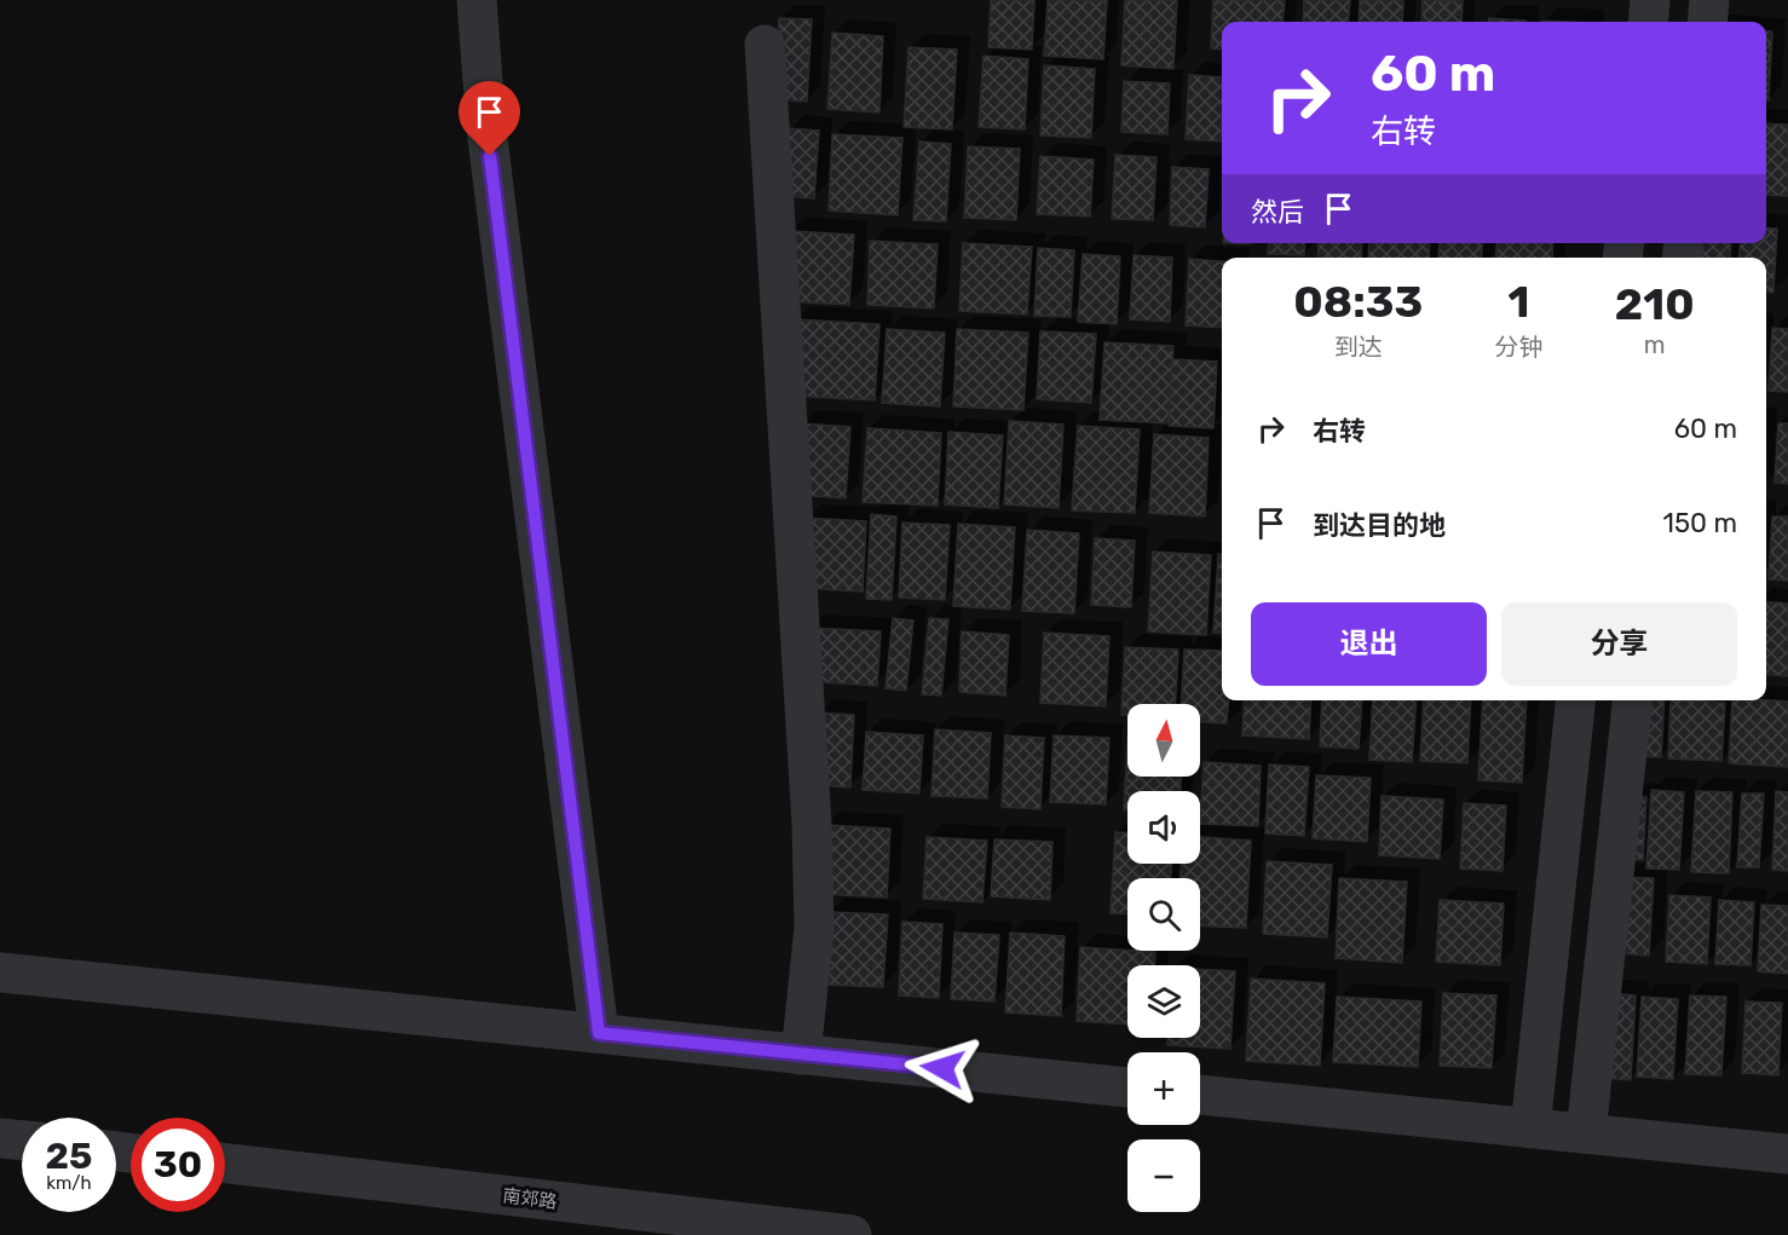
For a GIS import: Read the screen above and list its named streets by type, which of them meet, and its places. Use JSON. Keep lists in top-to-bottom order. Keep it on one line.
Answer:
{"streets":{"street":["南郊路"]},"north":"top","page":{"turn":["60 m","右转"],"then":"然后","eta":["08:33","到达","1","分钟","210","m"],"list":[{"name":"右转","value":"60 m"},{"name":"到达目的地","value":"150 m"}],"buttons":["退出","分享"],"map_buttons":["+","−"],"speed":"25 km/h","limit":"30"}}
